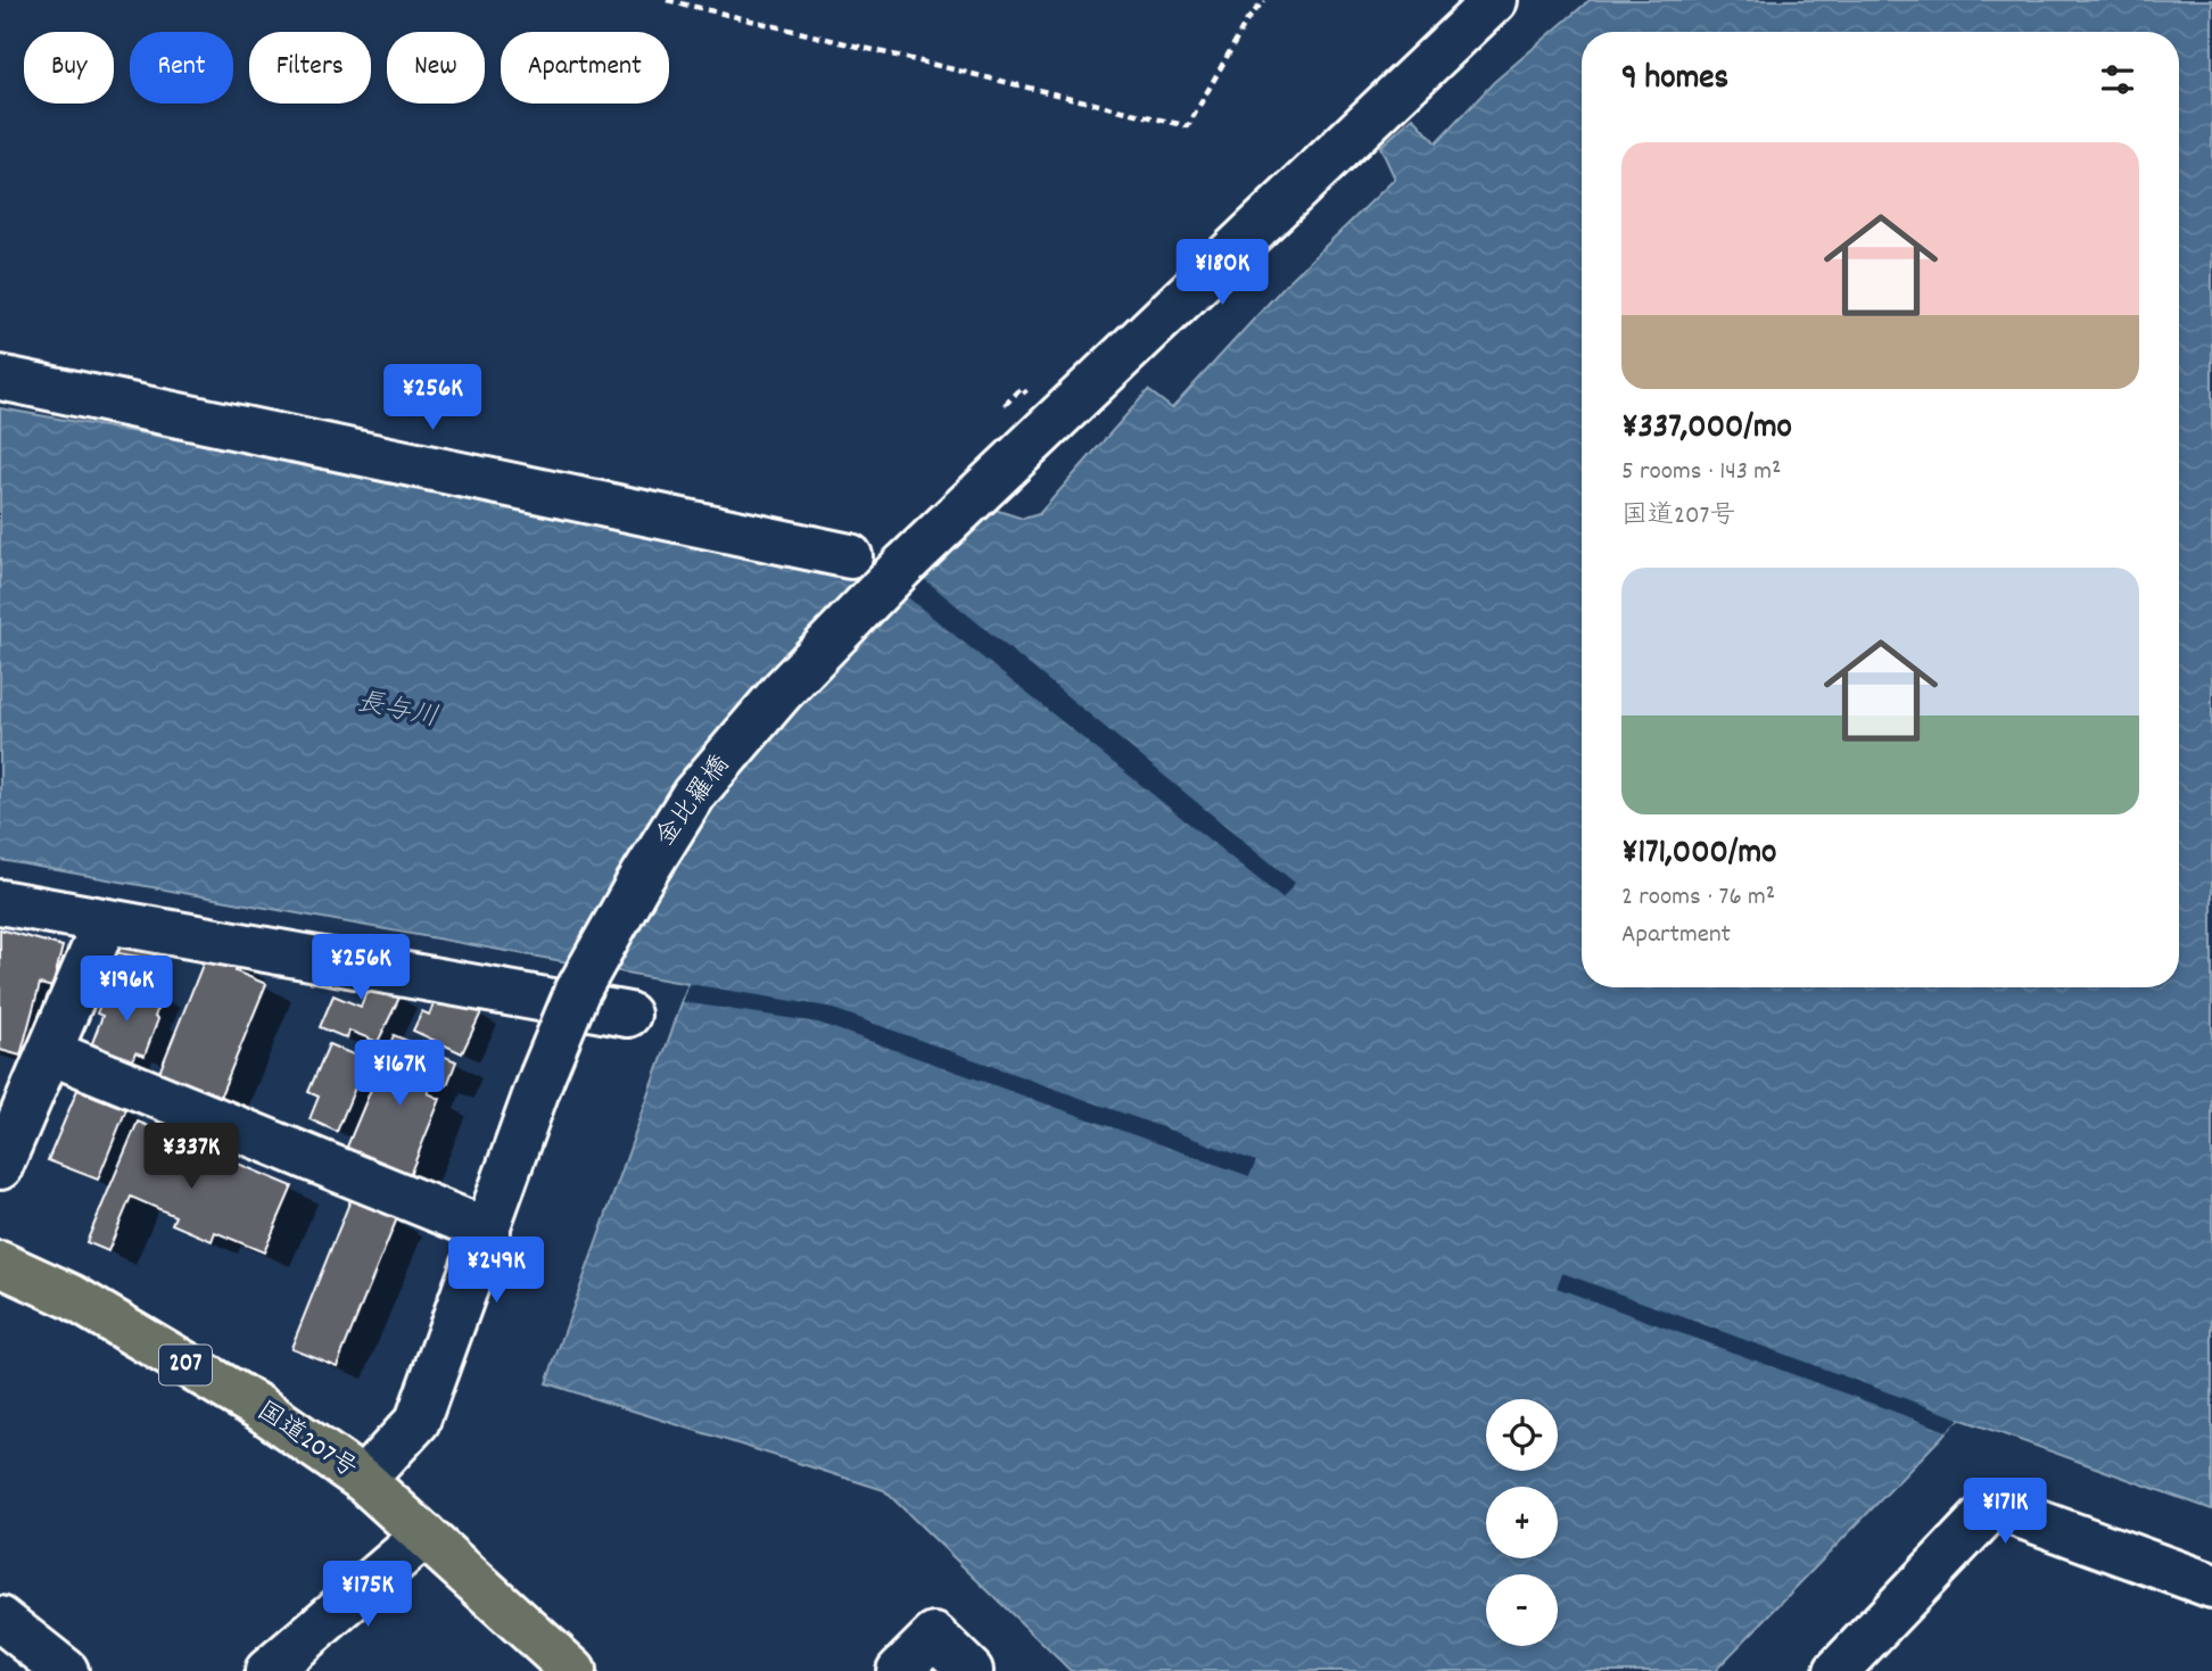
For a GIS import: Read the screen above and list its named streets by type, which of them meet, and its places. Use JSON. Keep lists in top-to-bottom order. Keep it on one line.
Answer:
{"streets":{"highway":["207","国道207号"],"street":["金比羅橋"]},"crossings":[["金比羅橋","国道207号"]],"water":["長与川"],"page":{"chip":["Buy","Rent","Filters","New","Apartment"],"heading":"9 homes","list":[{"name":"¥337,000/mo","note":"5 rooms · 143 m² · 国道207号"},{"name":"¥171,000/mo","note":"2 rooms · 76 m² · Apartment"}],"price":["¥180K","¥256K","¥256K","¥196K","¥167K","¥337K","¥249K","¥171K","¥175K"],"map_buttons":["+","−"]}}
